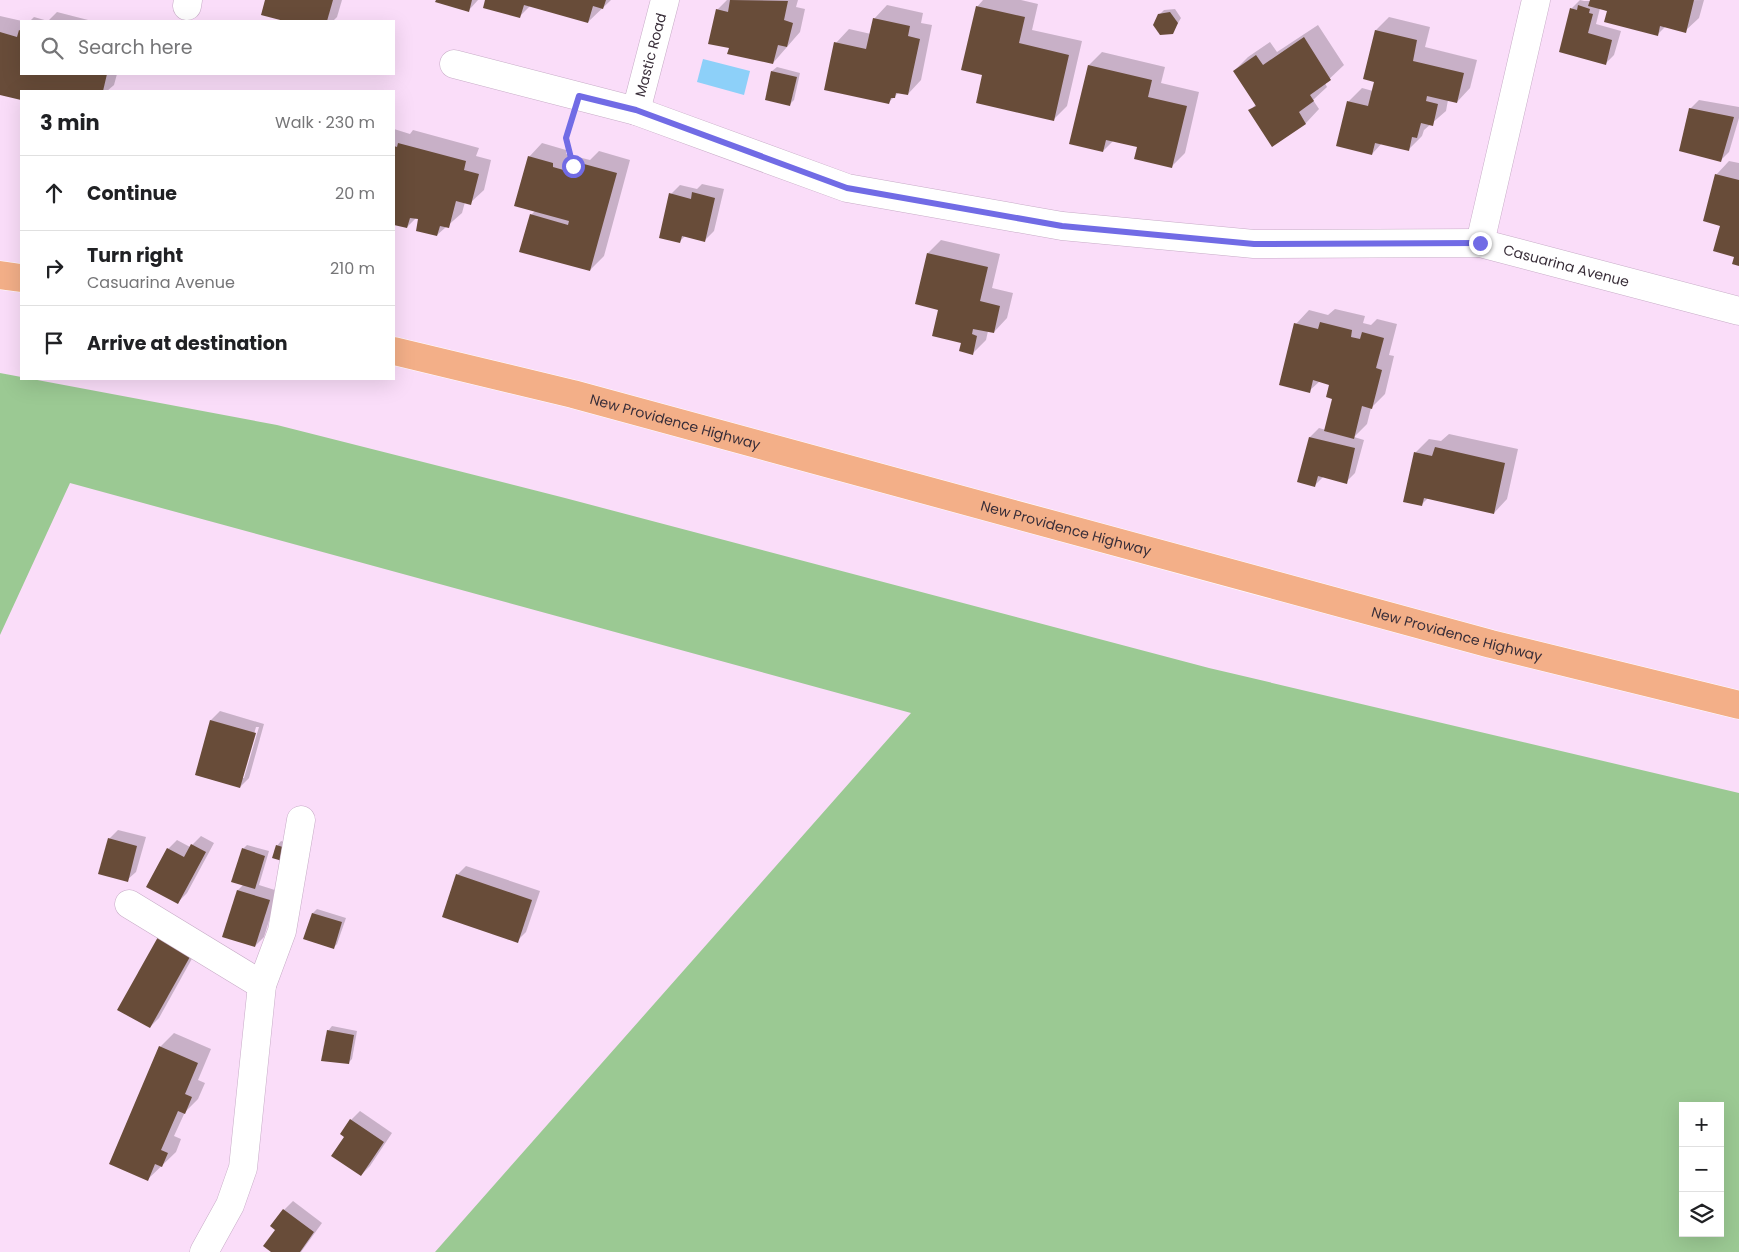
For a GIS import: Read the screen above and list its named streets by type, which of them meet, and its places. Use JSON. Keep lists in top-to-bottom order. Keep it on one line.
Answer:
{"streets":{"highway":["New Providence Highway"],"street":["Mastic Road","Casuarina Avenue"]},"crossings":[["Mastic Road","Casuarina Avenue"]],"page":{"search":"Search here","heading":["3 min","Walk · 230 m"],"list":[["Continue","20 m"],["Turn right","Casuarina Avenue","210 m"],"Arrive at destination"],"map_buttons":["+","−"]}}
